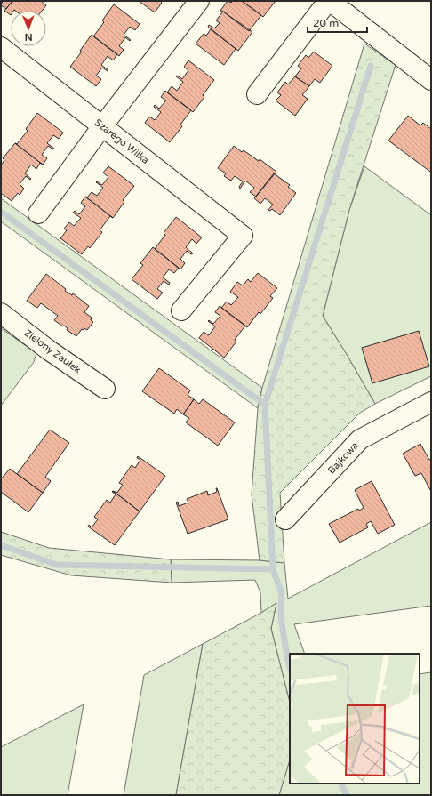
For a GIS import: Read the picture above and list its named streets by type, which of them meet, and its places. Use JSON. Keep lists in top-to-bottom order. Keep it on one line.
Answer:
{"streets":{"street":["Szarego Wilka","Zielony Zaułek","Bajkowa"]},"scale_bar":"20 m","north":"bottom"}
